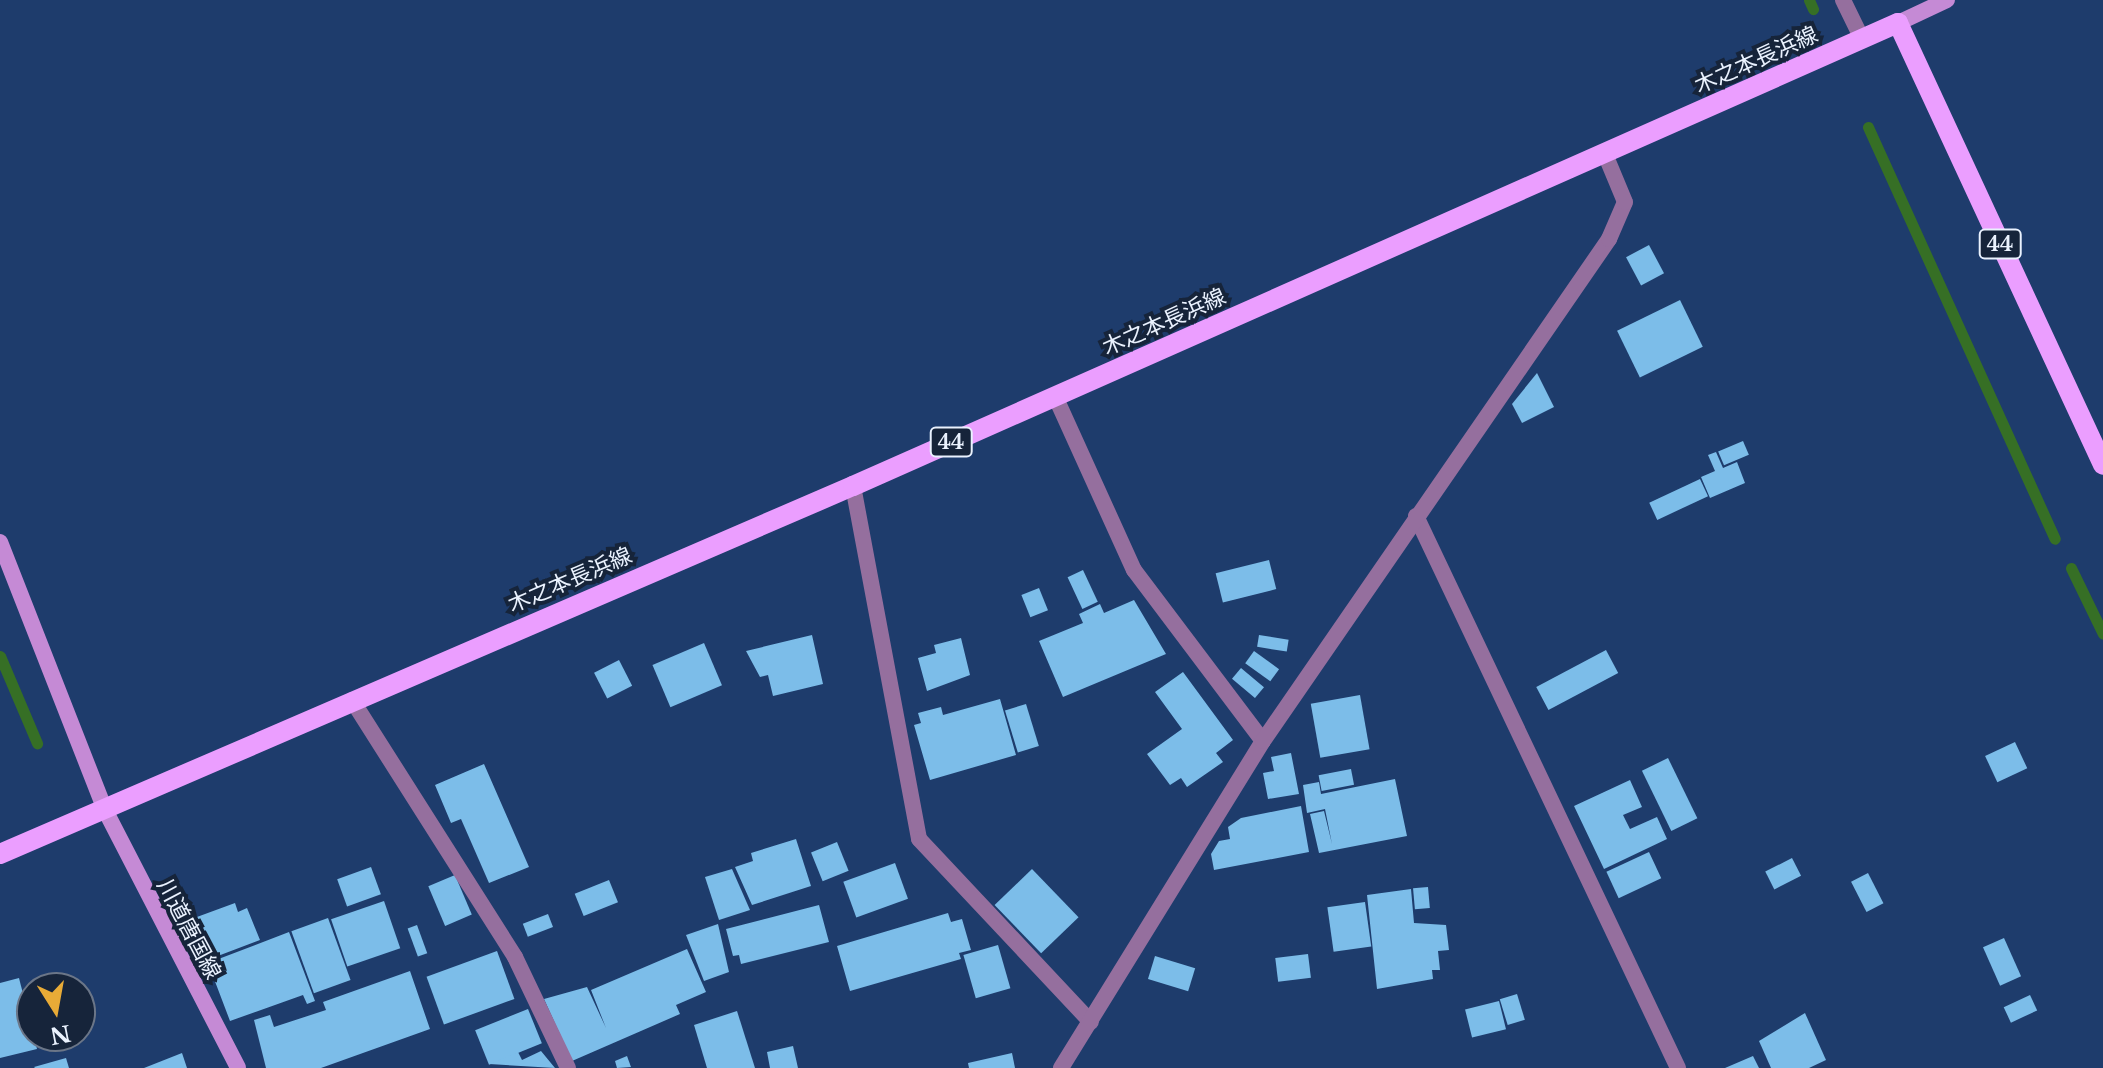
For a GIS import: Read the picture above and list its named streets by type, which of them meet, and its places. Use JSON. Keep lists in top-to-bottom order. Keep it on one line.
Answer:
{"streets":{"main road":["木之本長浜線","44","川道唐国線"]},"crossings":[["木之本長浜線","44"],["木之本長浜線","川道唐国線"]],"north":"bottom"}
